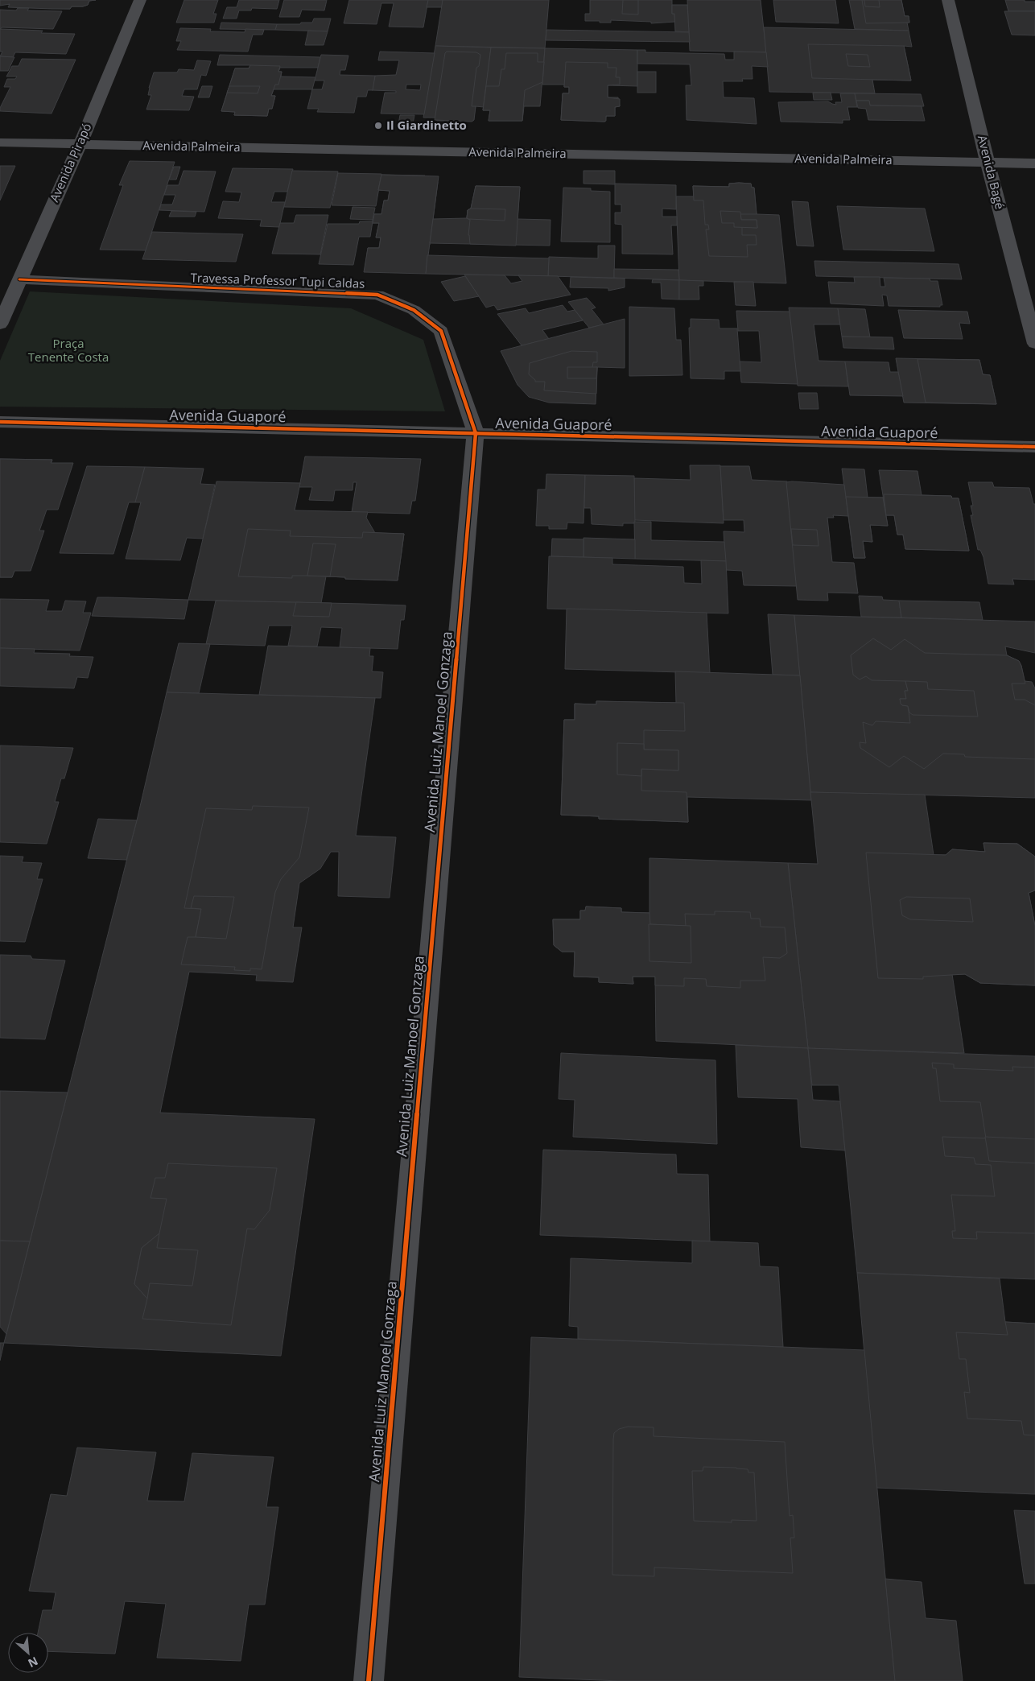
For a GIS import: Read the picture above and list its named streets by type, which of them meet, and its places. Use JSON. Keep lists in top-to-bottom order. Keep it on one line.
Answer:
{"streets":{"street":["Avenida Palmeira","Avenida Pirapó","Avenida Bagé","Travessa Professor Tupi Caldas","Avenida Guaporé","Avenida Luiz Manoel Gonzaga"]},"crossings":[["Avenida Palmeira","Avenida Pirapó"],["Avenida Palmeira","Avenida Bagé"],["Avenida Pirapó","Travessa Professor Tupi Caldas"],["Travessa Professor Tupi Caldas","Avenida Guaporé"],["Travessa Professor Tupi Caldas","Avenida Luiz Manoel Gonzaga"],["Avenida Guaporé","Avenida Luiz Manoel Gonzaga"]],"parks":["Praça Tenente Costa"],"places":["Il Giardinetto"],"north":"bottom right"}
